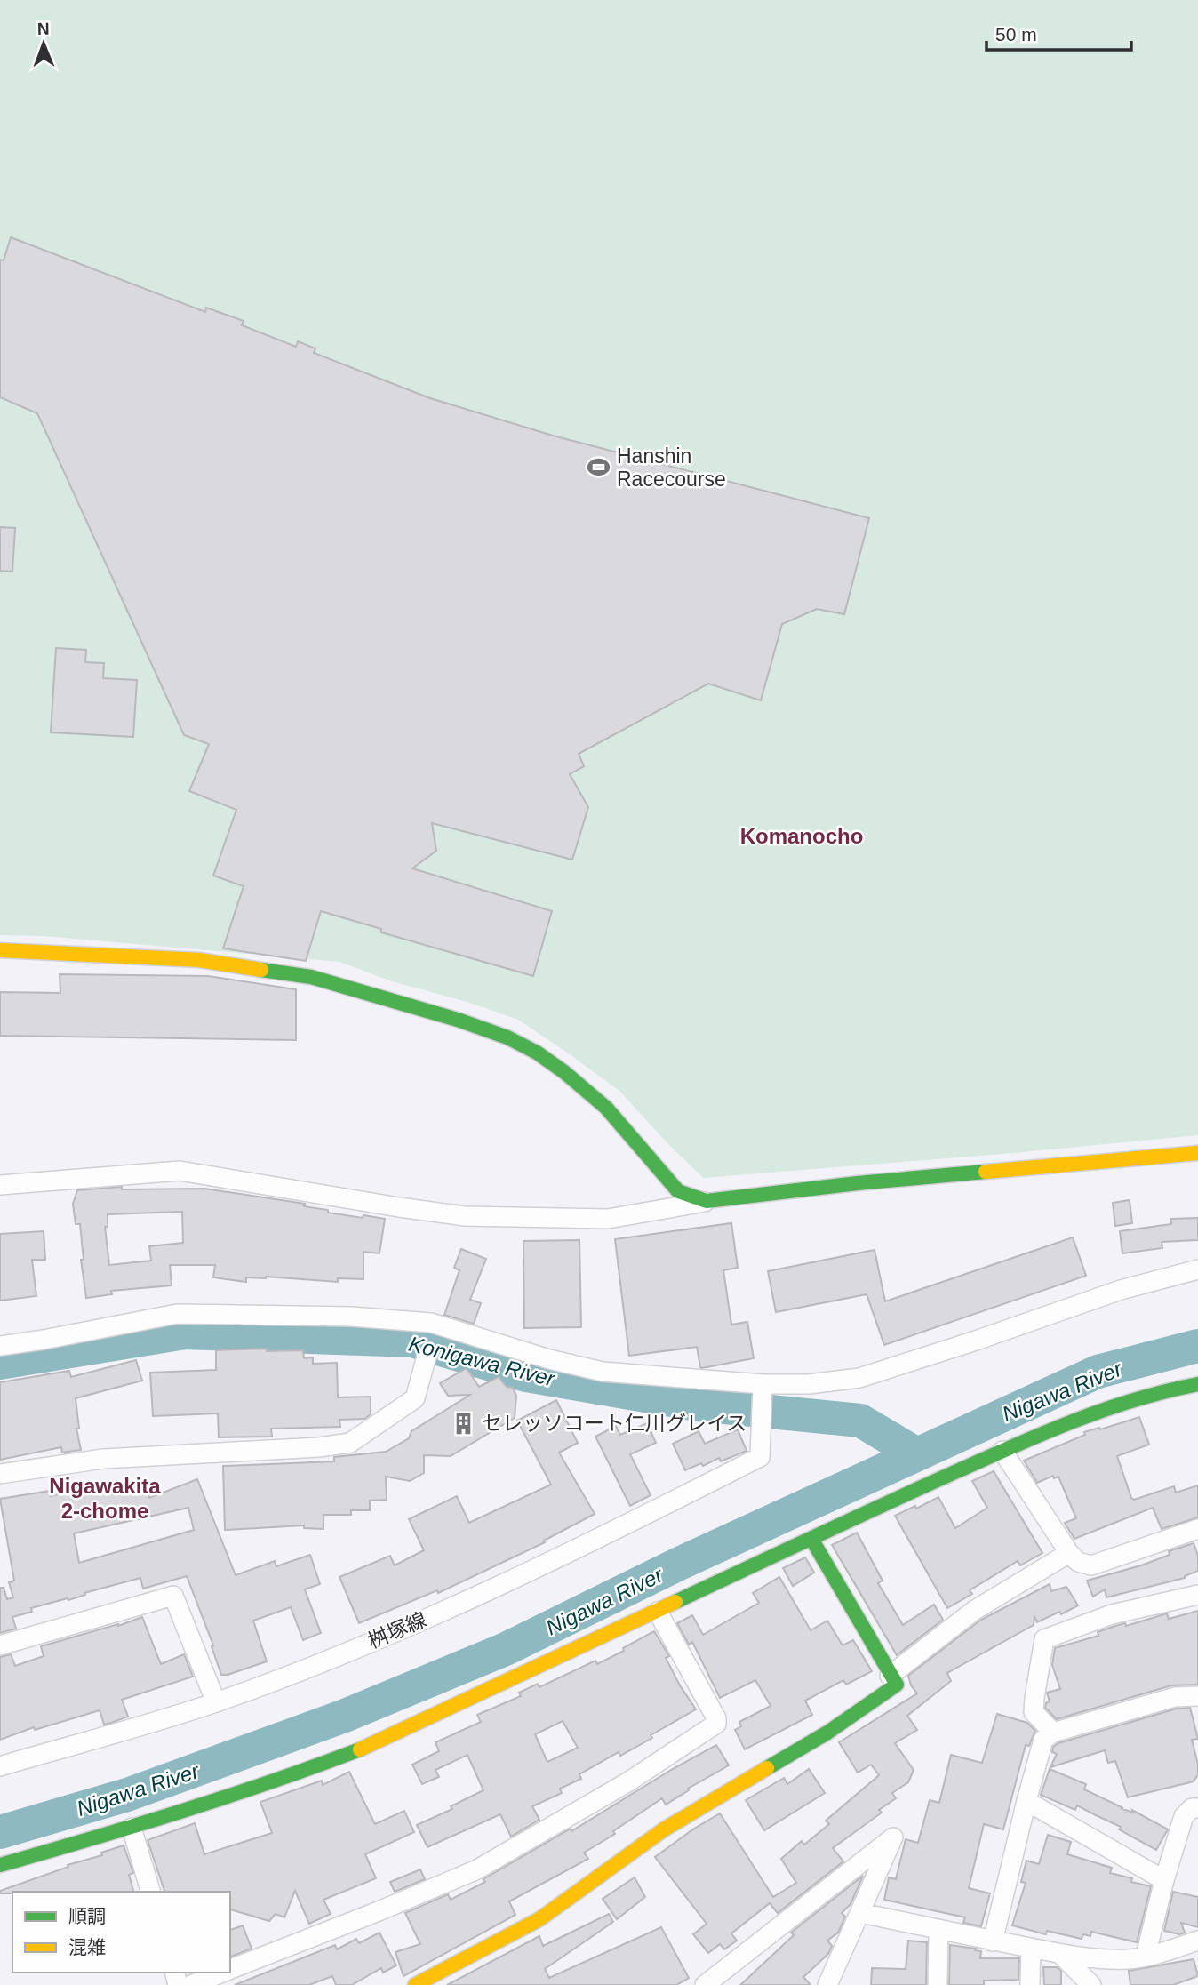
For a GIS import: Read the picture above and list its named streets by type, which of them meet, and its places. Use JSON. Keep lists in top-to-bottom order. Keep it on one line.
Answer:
{"streets":{"street":["桝塚線"]},"districts":["Komanocho","Nigawakita 2-chome"],"water":["Konigawa River","Nigawa River"],"places":{"sports":["Hanshin Racecourse"],"building":["セレッソコート仁川グレイス"]},"legend":["順調","混雑"],"scale_bar":"50 m","north":"top"}
